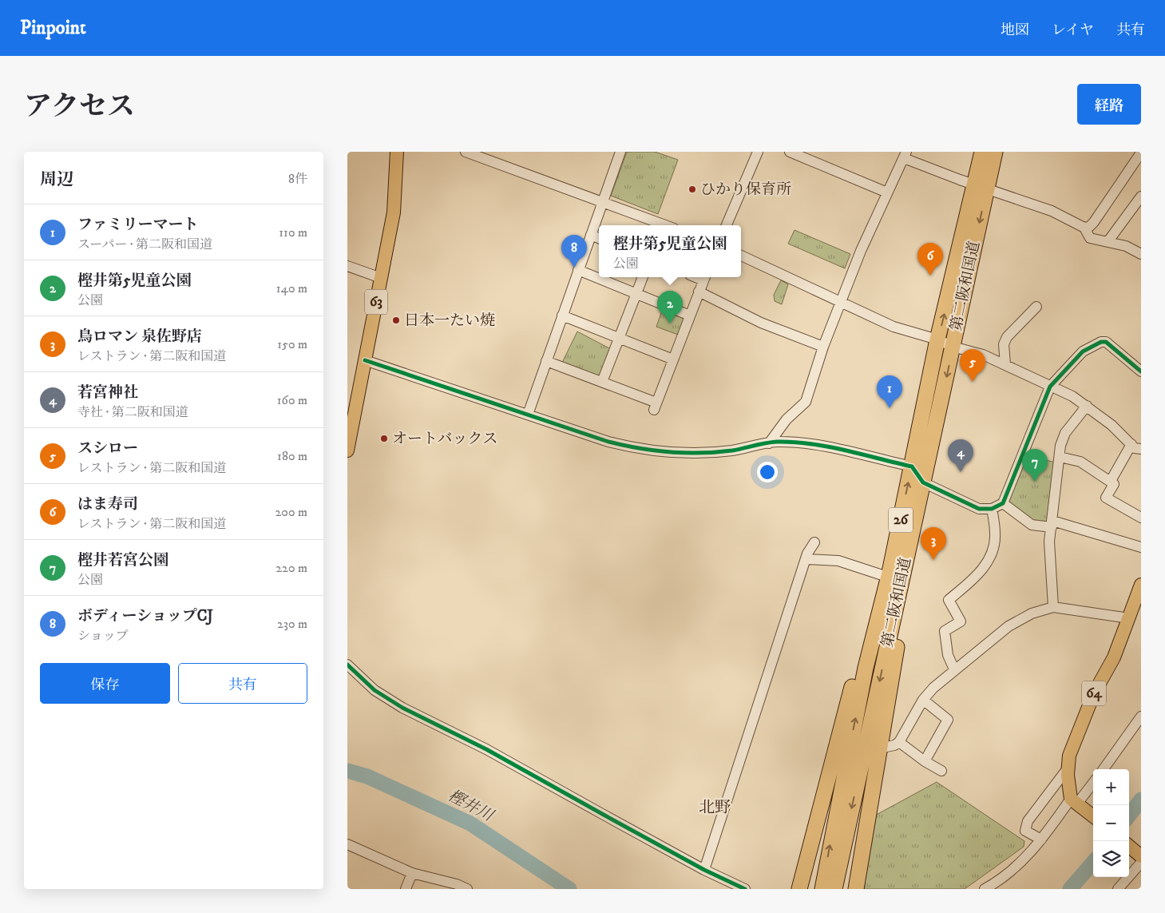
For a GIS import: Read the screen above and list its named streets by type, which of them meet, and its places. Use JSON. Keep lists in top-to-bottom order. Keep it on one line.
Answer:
{"streets":{"highway":["第二阪和国道","26"],"main road":["63","64"]},"districts":["北野"],"water":["樫井川"],"places":["ひかり保育所","日本一たい焼","オートバックス"],"page":{"header":"Pinpoint","nav":["地図","レイヤ","共有"],"title":"アクセス","buttons":["経路",["保存","共有"]],"heading":["周辺","8件"],"list":[{"mark":"1","name":"ファミリーマート","note":"スーパー · 第二阪和国道","value":"110 m"},{"mark":"2","name":"樫井第5児童公園","note":"公園","value":"140 m"},{"mark":"3","name":"鳥ロマン 泉佐野店","note":"レストラン · 第二阪和国道","value":"150 m"},{"mark":"4","name":"若宮神社","note":"寺社 · 第二阪和国道","value":"160 m"},{"mark":"5","name":"スシロー","note":"レストラン · 第二阪和国道","value":"180 m"},{"mark":"6","name":"はま寿司","note":"レストラン · 第二阪和国道","value":"200 m"},{"mark":"7","name":"樫井若宮公園","note":"公園","value":"220 m"},{"mark":"8","name":"ボディーショップCJ","note":"ショップ","value":"230 m"}],"popup":["樫井第5児童公園","公園"],"pins":["8","6","2","5","1","4","7","3"],"map_buttons":["+","−"]}}
